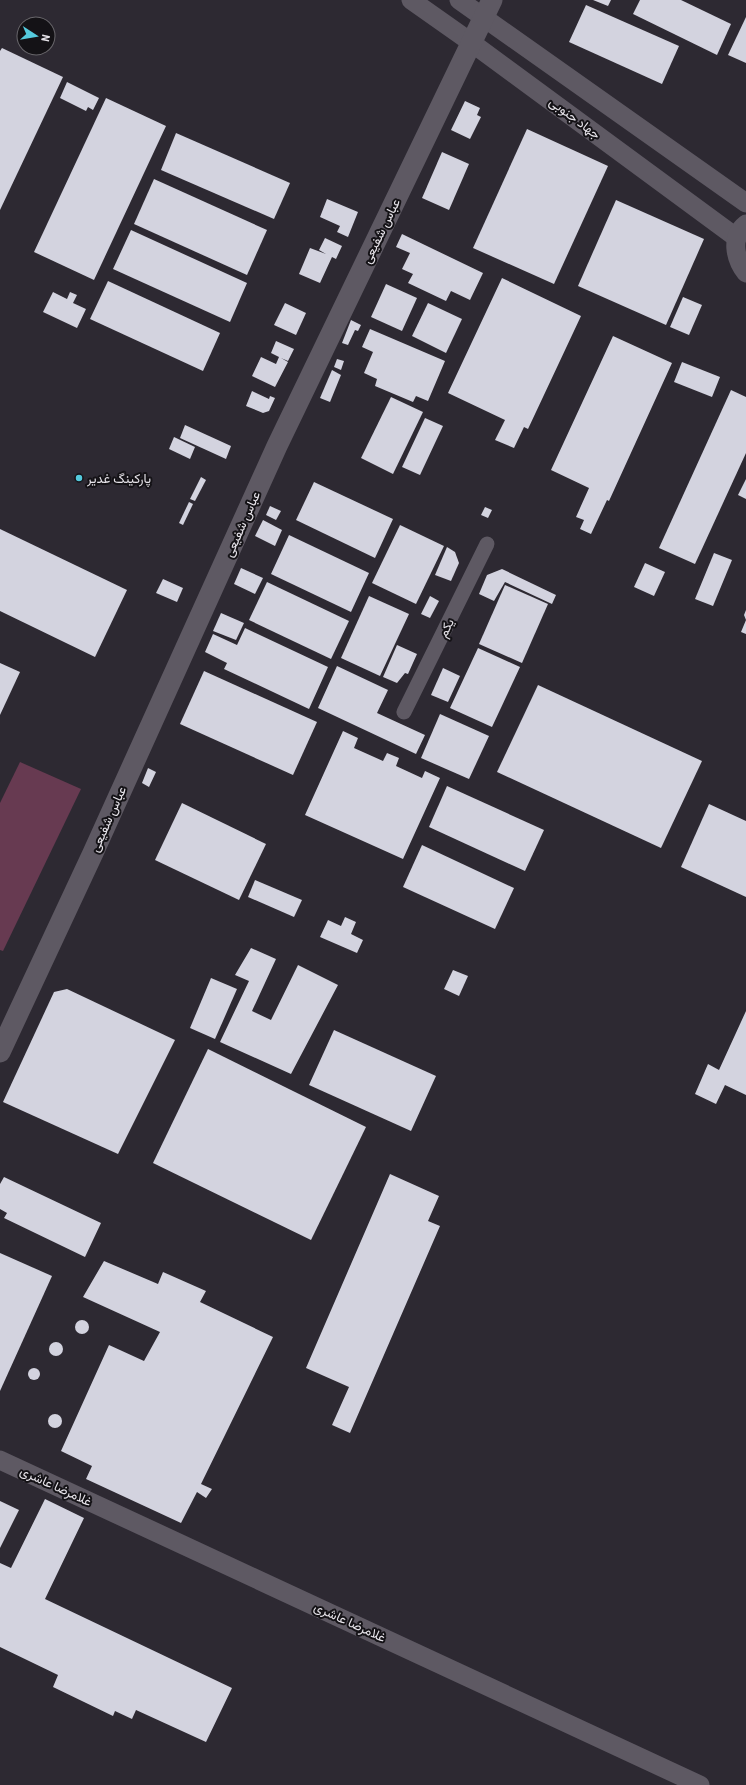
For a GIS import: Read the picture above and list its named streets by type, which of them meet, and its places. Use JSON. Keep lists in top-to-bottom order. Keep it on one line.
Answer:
{"streets":{"main road":["عباس شفیعی"],"street":["جهاد جنوبی","یکم","غلامرضا عاشری"]},"crossings":[["جهاد جنوبی","عباس شفیعی"]],"places":["پارکینگ غدیر"],"north":"right"}
